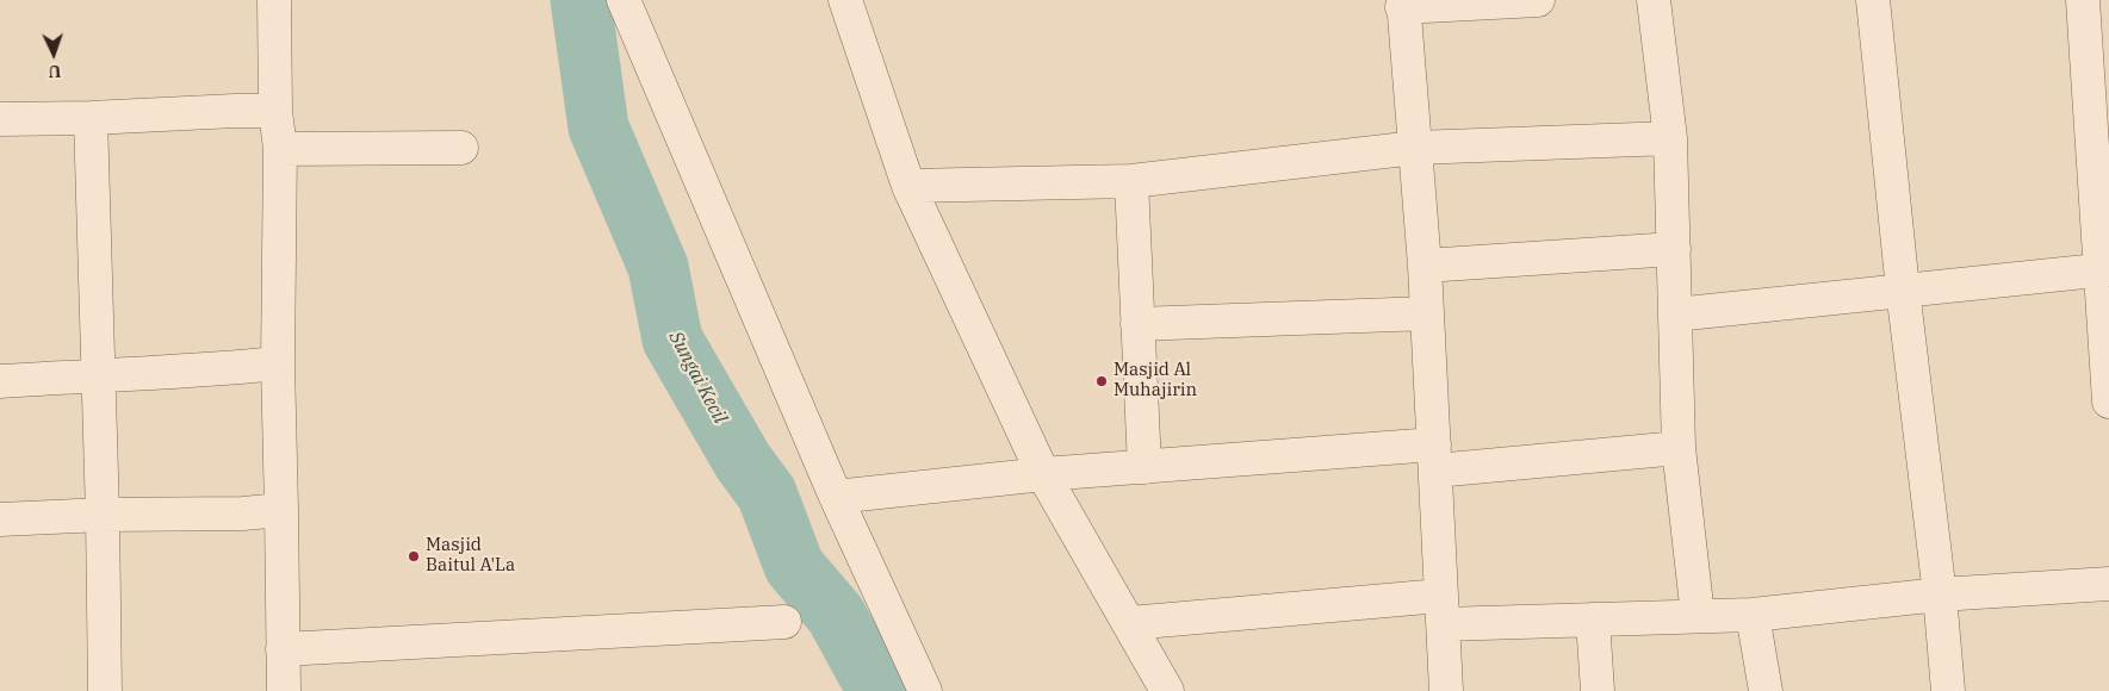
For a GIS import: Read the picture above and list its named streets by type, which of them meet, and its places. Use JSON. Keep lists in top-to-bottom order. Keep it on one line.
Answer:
{"water":["Sungai Kecil"],"places":["Masjid Al Muhajirin","Masjid Baitul A'La"],"north":"bottom"}
